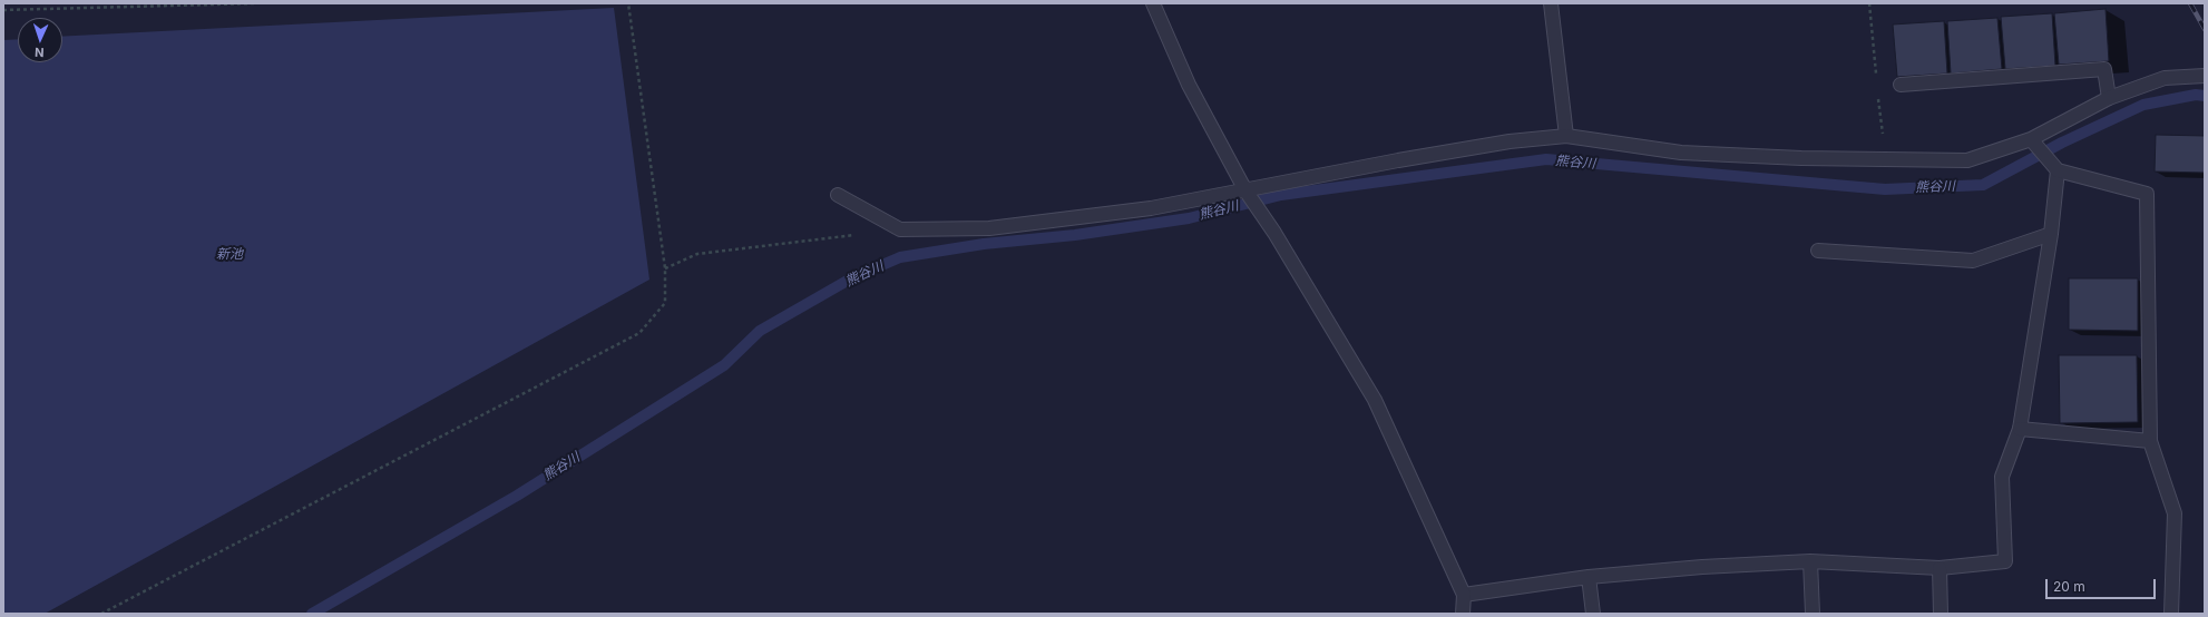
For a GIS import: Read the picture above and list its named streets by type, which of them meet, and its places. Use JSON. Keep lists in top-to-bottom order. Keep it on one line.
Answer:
{"water":["熊谷川","新池"],"scale_bar":"20 m","north":"bottom"}
